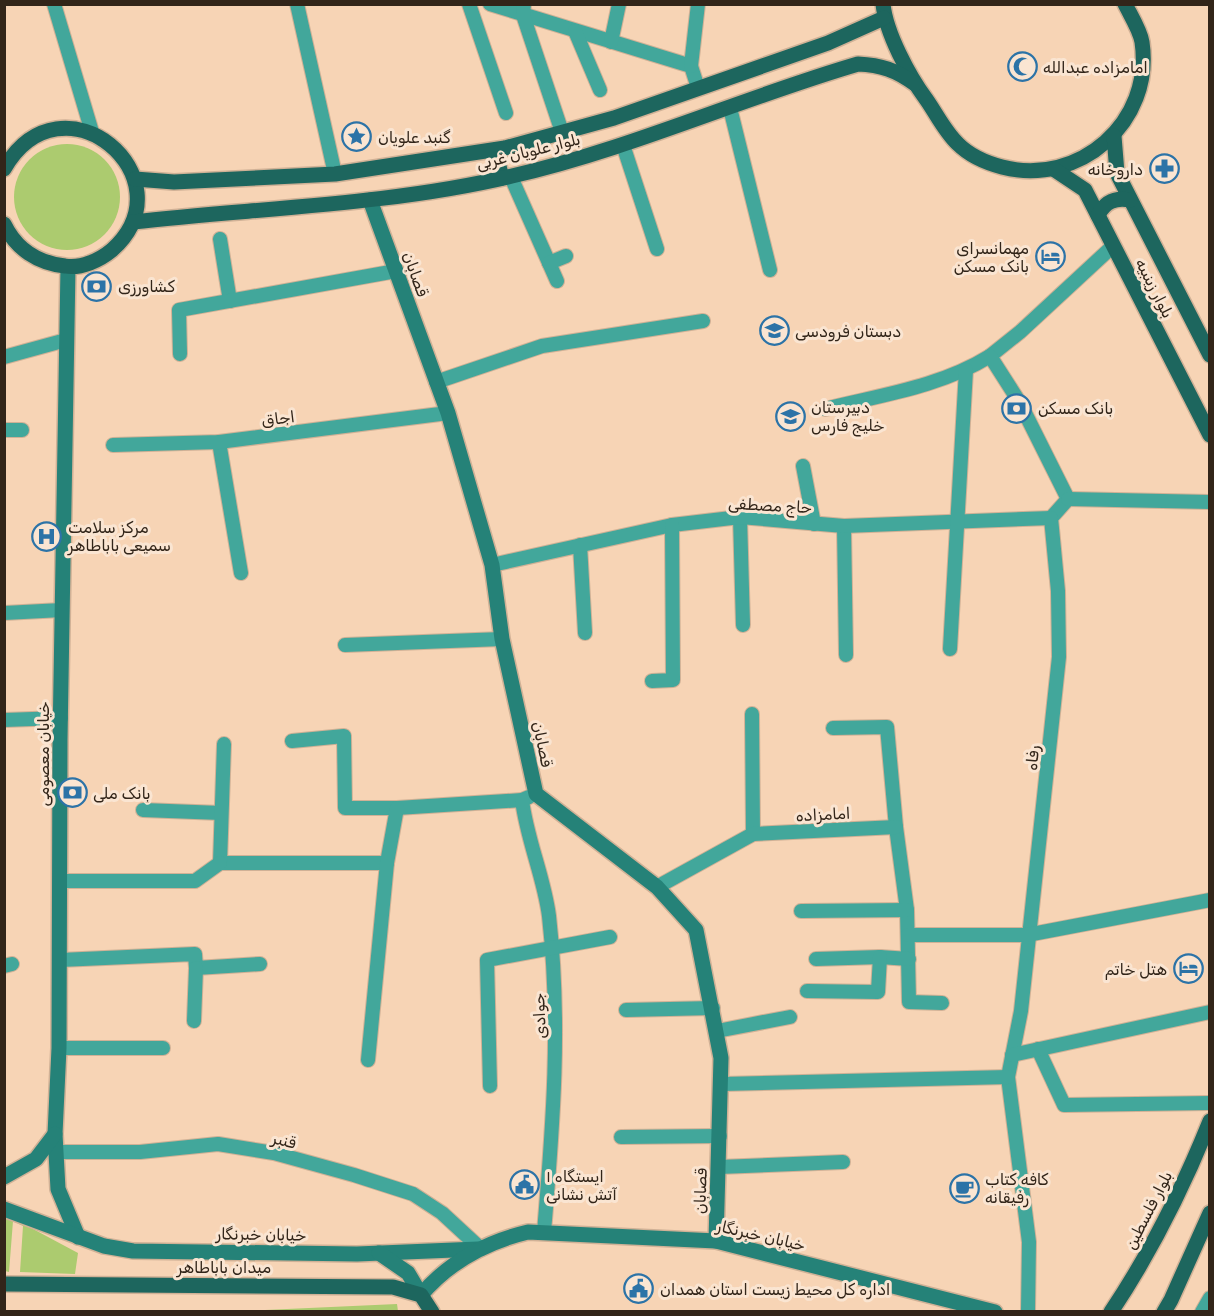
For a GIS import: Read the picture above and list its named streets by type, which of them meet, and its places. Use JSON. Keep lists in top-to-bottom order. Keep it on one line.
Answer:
{"streets":{"main road":["بلوار علویان غربی","قصابان","بلوار زینبیه","خیابان معصومی","بلوار فلسطین","خیابان خبرنگار","میدان باباطاهر"],"street":["اجاق","حاج مصطفی","رفاه","امامزاده","جوادی","قنبر"]},"crossings":[["بلوار علویان غربی","قصابان"],["قصابان","اجاق"],["قصابان","حاج مصطفی"],["قصابان","امامزاده"],["قصابان","جوادی"],["قصابان","خیابان خبرنگار"],["حاج مصطفی","رفاه"],["خیابان معصومی","قنبر"],["خیابان معصومی","خیابان خبرنگار"],["جوادی","خیابان خبرنگار"],["قنبر","خیابان خبرنگار"],["خیابان خبرنگار","میدان باباطاهر"]],"places":{"mosque":["امامزاده عبدالله"],"place":["گنبد علویان"],"pharmacy":["داروخانه"],"hotel":["مهمانسرای بانک مسکن","هتل خاتم"],"bank":["کشاورزی","بانک مسکن","بانک ملی"],"school or university":["دبستان فرودسی","دبیرستان خلیج فارس"],"hospital":["مرکز سلامت سمیعی باباطاهر"],"public building":["ایستگاه ۱ آتش نشانی","اداره کل محیط زیست استان همدان"],"cafe":["کافه کتاب رفیقانه"]}}
